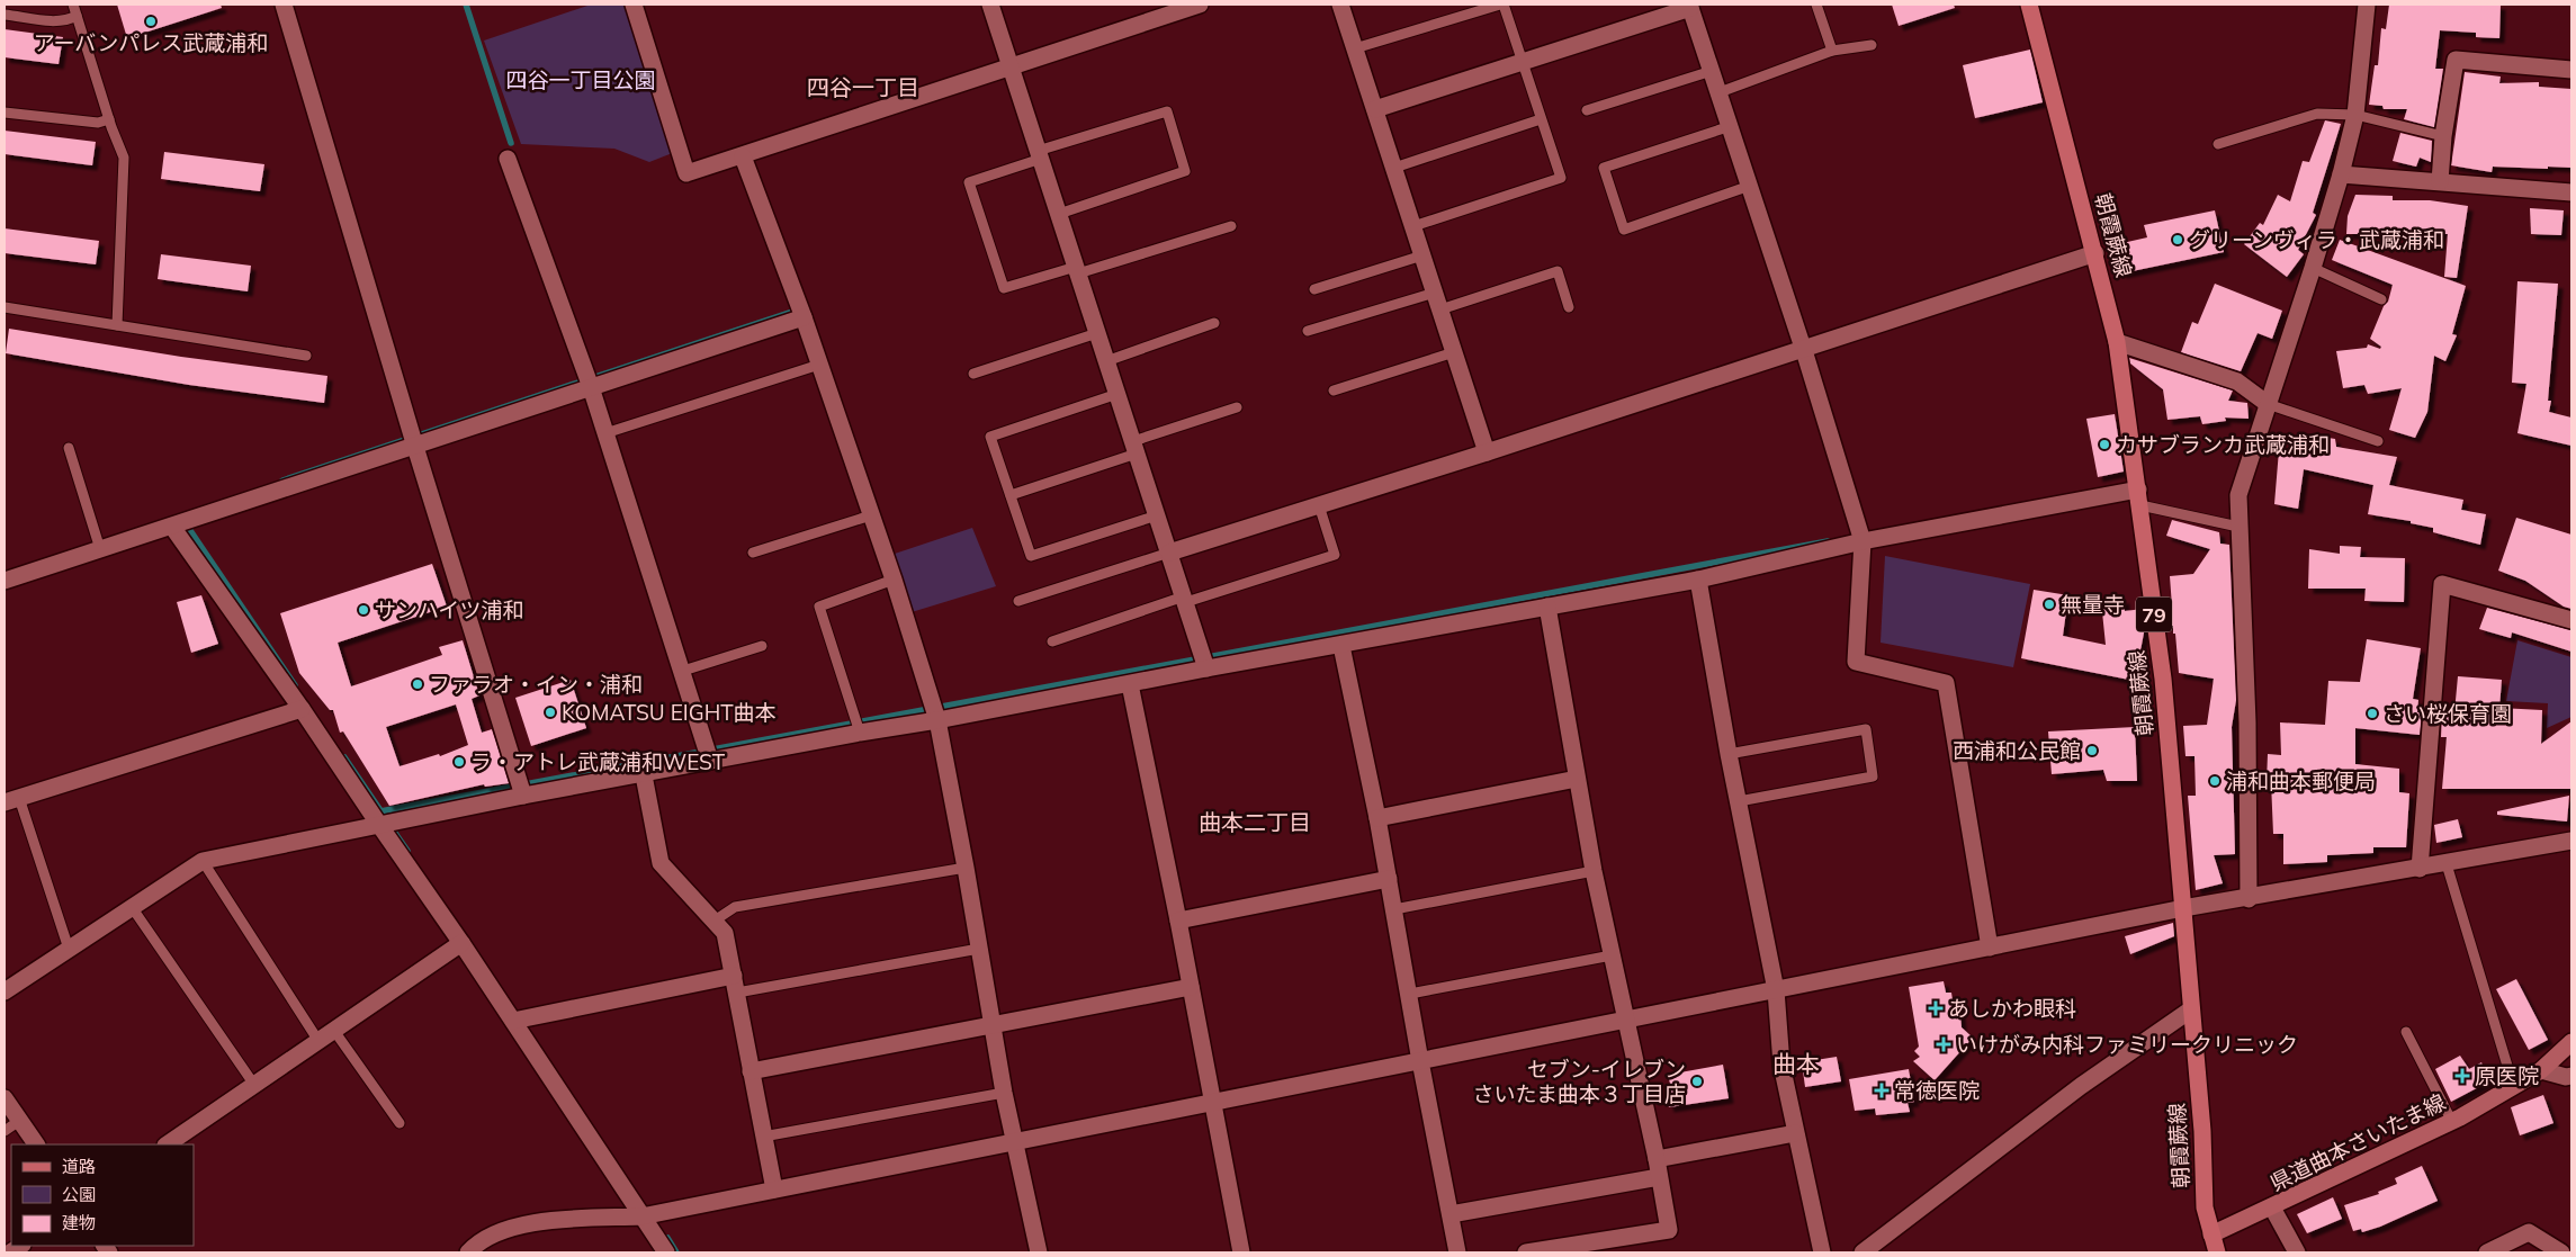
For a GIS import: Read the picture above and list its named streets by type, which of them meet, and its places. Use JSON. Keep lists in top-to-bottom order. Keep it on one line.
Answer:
{"streets":{"main road":["朝霞蕨線","79","県道曲本さいたま線"]},"crossings":[["朝霞蕨線","県道曲本さいたま線"]],"districts":["四谷一丁目","曲本二丁目","曲本"],"parks":["四谷一丁目公園"],"places":{"other":["アーバンパレス武蔵浦和","グリーンヴィラ・武蔵浦和","カサブランカ武蔵浦和","無量寺","サンハイツ浦和","ファラオ・イン・浦和","KOMATSU EIGHT曲本","さい桜保育園","西浦和公民館","ラ・アトレ武蔵浦和WEST","浦和曲本郵便局","セブン-イレブン さいたま曲本３丁目店"],"health":["あしかわ眼科","いけがみ内科ファミリークリニック","原医院","常徳医院"]},"legend":["道路","公園","建物"]}
